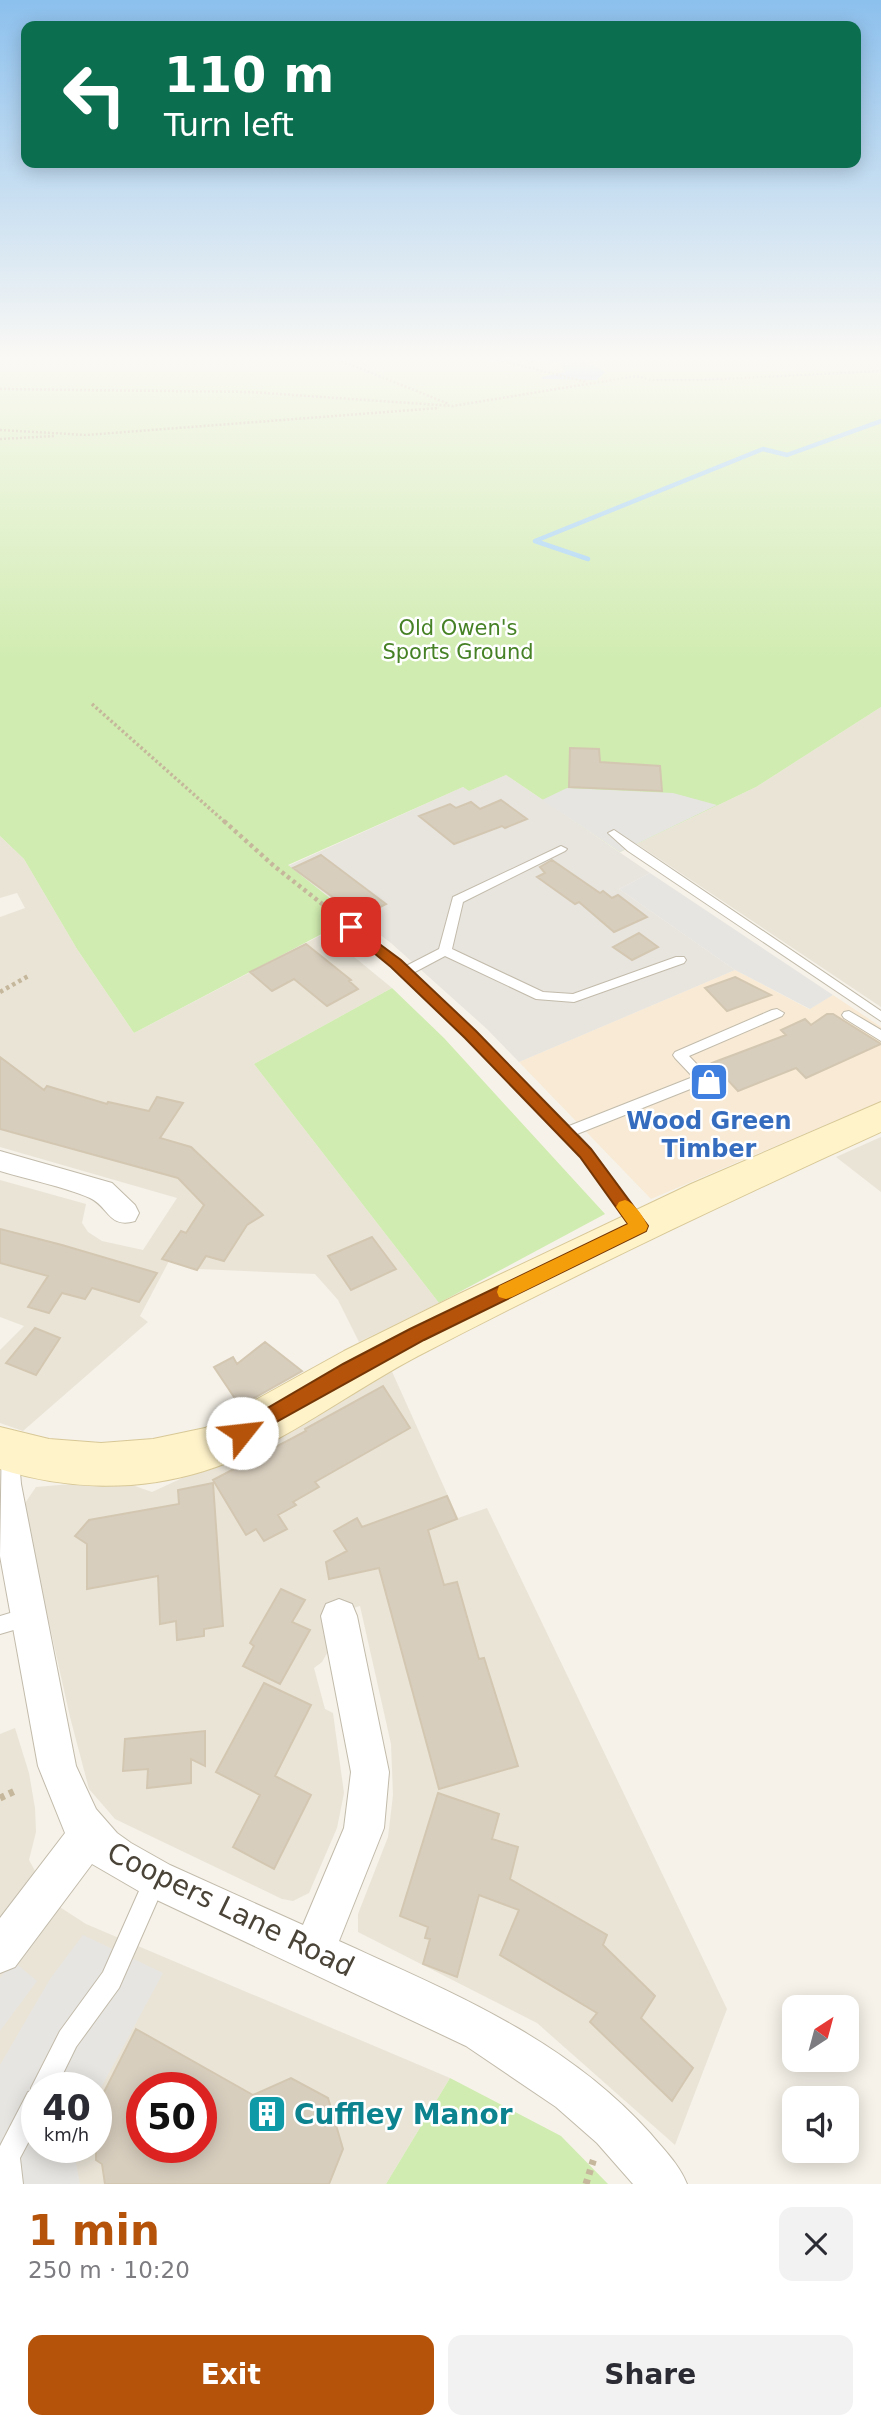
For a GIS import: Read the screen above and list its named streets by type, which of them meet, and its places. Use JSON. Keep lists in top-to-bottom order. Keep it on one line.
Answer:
{"streets":{"street":["Coopers Lane Road"]},"parks":["Old Owen's Sports Ground"],"places":{"shop":["Wood Green Timber"],"building":["Cuffley Manor"]},"north":"top right","page":{"turn":["110 m","Turn left"],"speed":"40 km/h","limit":"50","heading":["1 min","250 m · 10:20"],"buttons":["Exit","Share"]}}
